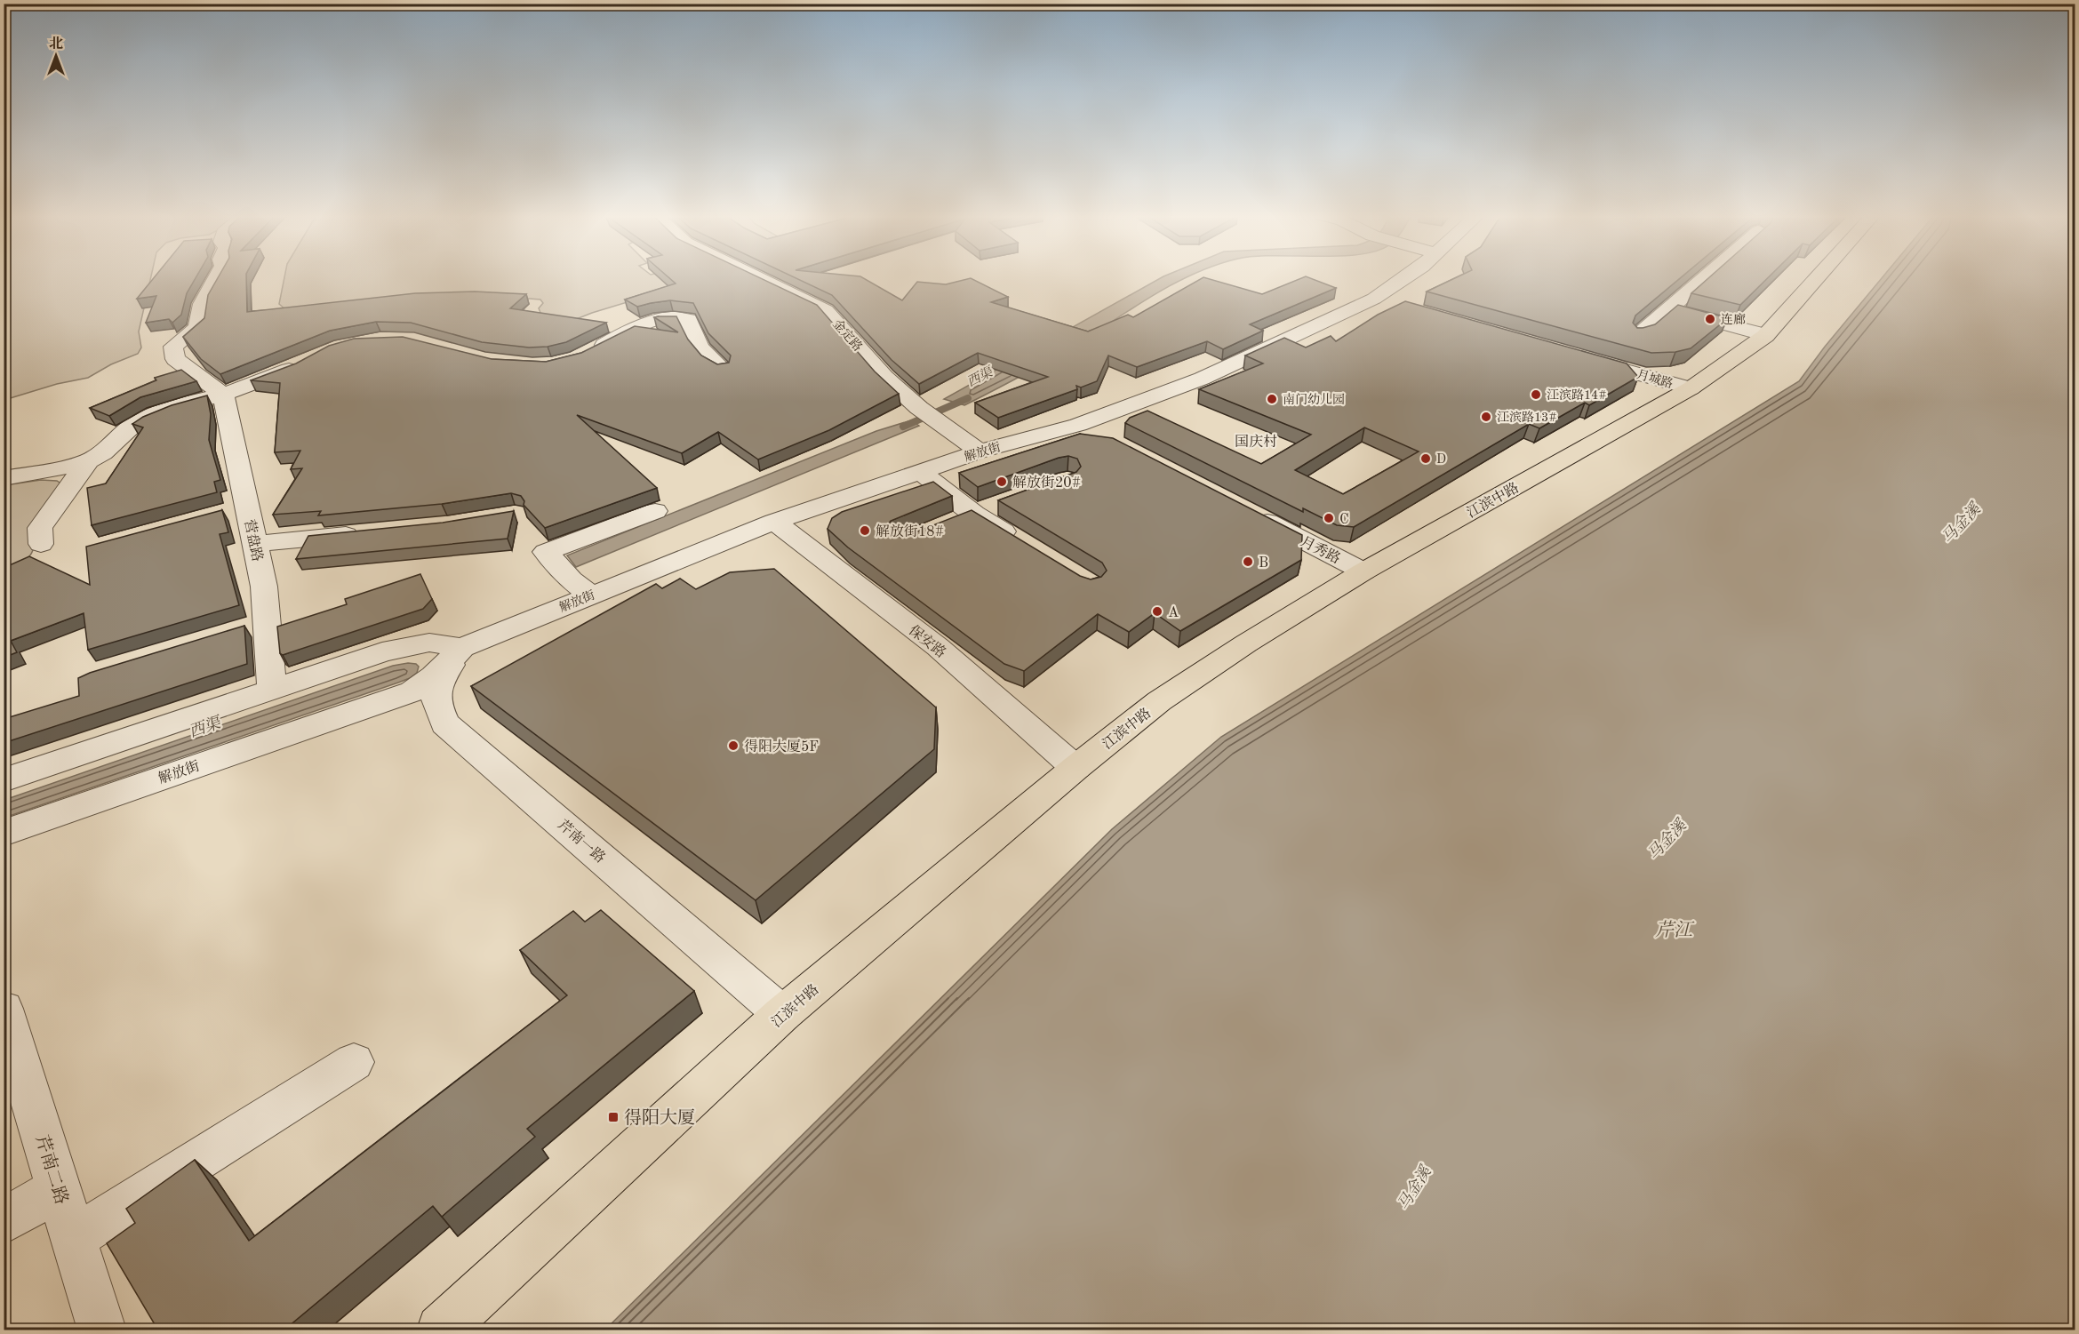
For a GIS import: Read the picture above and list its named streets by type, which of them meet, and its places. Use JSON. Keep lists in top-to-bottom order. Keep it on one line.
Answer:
{"streets":{"main road":["江滨中路"],"street":["金定路","月城路","解放街","营盘路","月秀路","保安路","芹南一路","芹南二路"]},"crossings":[["金定路","解放街"],["月城路","江滨中路"],["解放街","保安路"],["解放街","芹南一路"],["江滨中路","月秀路"],["江滨中路","保安路"],["江滨中路","芹南一路"]],"districts":["国庆村"],"water":["西渠","马金溪","芹江"],"places":{"other":["连廊","江滨路14#","南门幼儿园","江滨路13#","D","解放街20#","C","解放街18#","B","A","得阳大厦5F"],"transit":["得阳大厦"]},"north":"top"}
